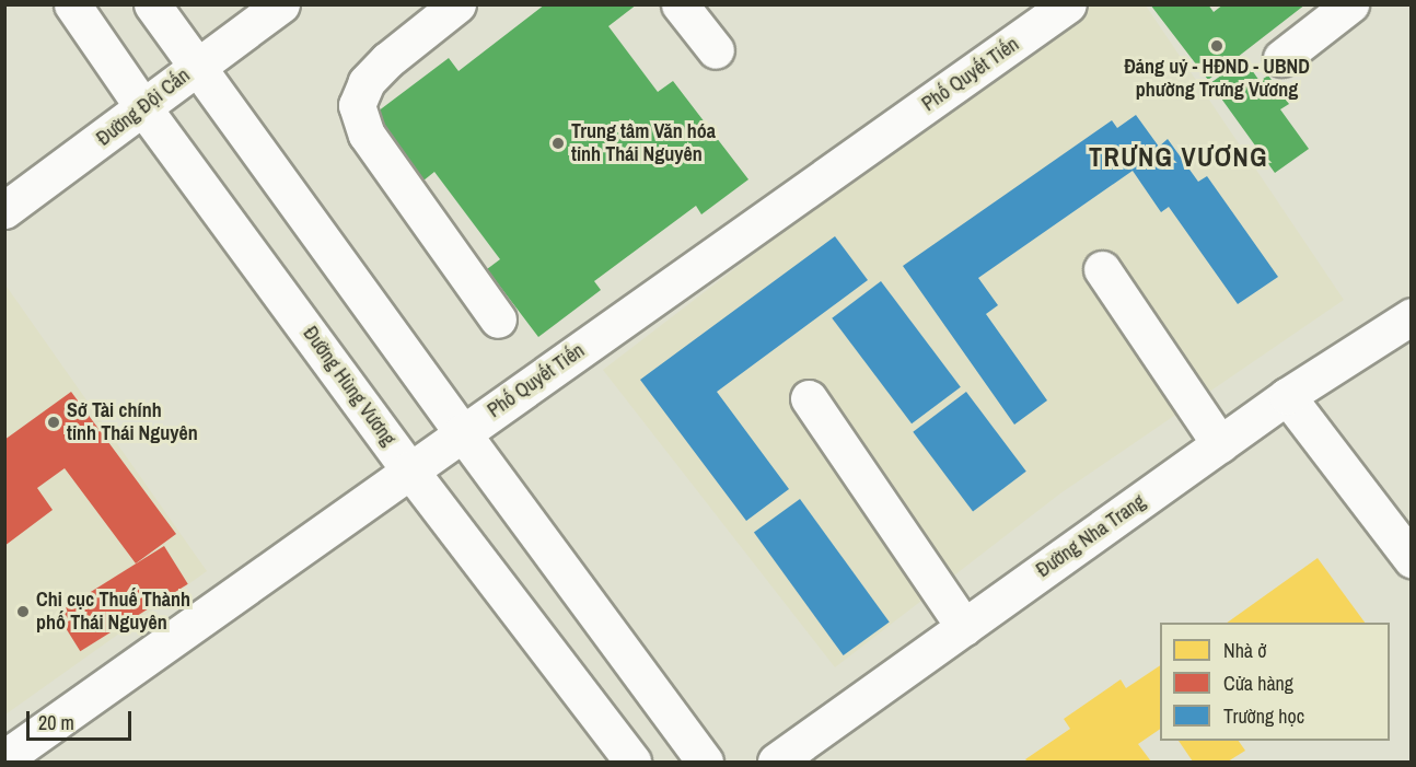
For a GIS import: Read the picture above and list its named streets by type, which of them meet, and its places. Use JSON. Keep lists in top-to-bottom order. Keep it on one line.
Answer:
{"streets":{"street":["Phố Quyết Tiến","Đường Đội Cấn","Đường Hùng Vương","Đường Nha Trang"]},"crossings":[["Phố Quyết Tiến","Đường Hùng Vương"],["Đường Đội Cấn","Đường Hùng Vương"]],"districts":["TRƯNG VƯƠNG"],"places":["Đảng uỷ - HĐND - UBND phường Trưng Vương","Trung tâm Văn hóa tỉnh Thái Nguyên","Sở Tài chính tỉnh Thái Nguyên","Chi cục Thuế Thành phố Thái Nguyên"],"legend":["Nhà ở","Cửa hàng","Trường học"],"scale_bar":"20 m"}
